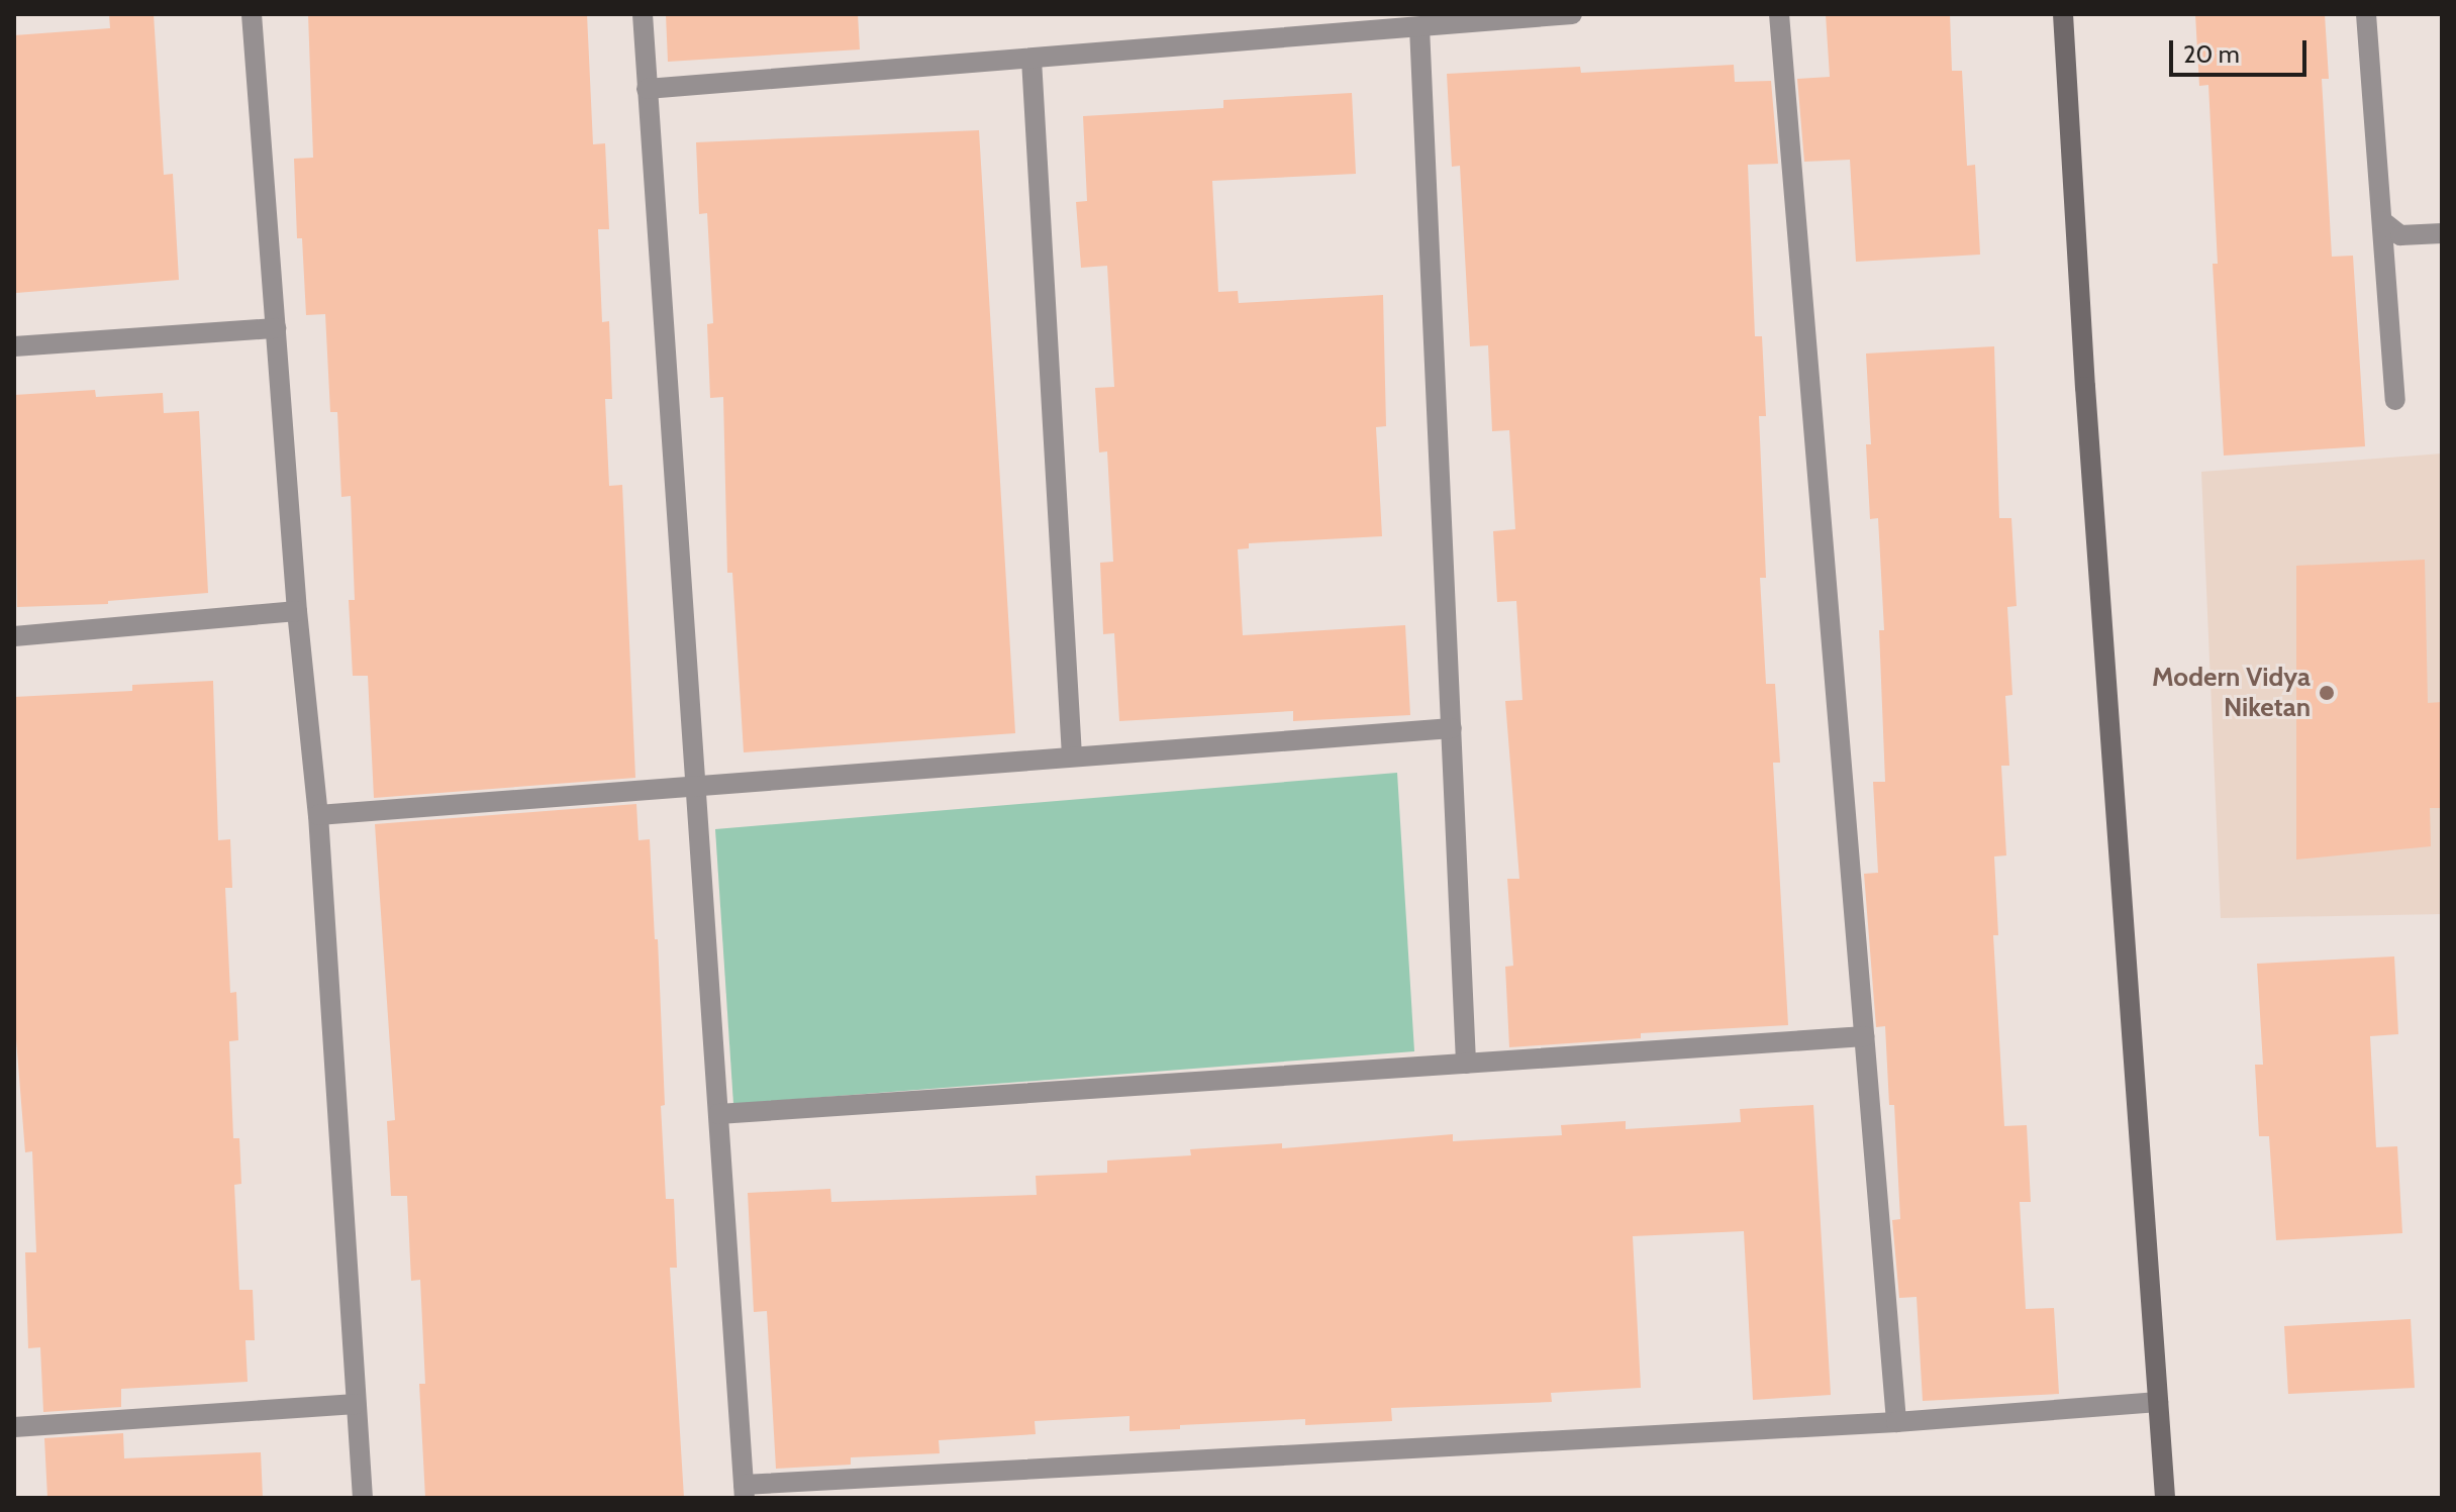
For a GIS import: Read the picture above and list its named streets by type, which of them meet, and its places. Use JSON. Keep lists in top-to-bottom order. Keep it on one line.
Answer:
{"places":["Modern Vidya Niketan"],"scale_bar":"20 m"}
